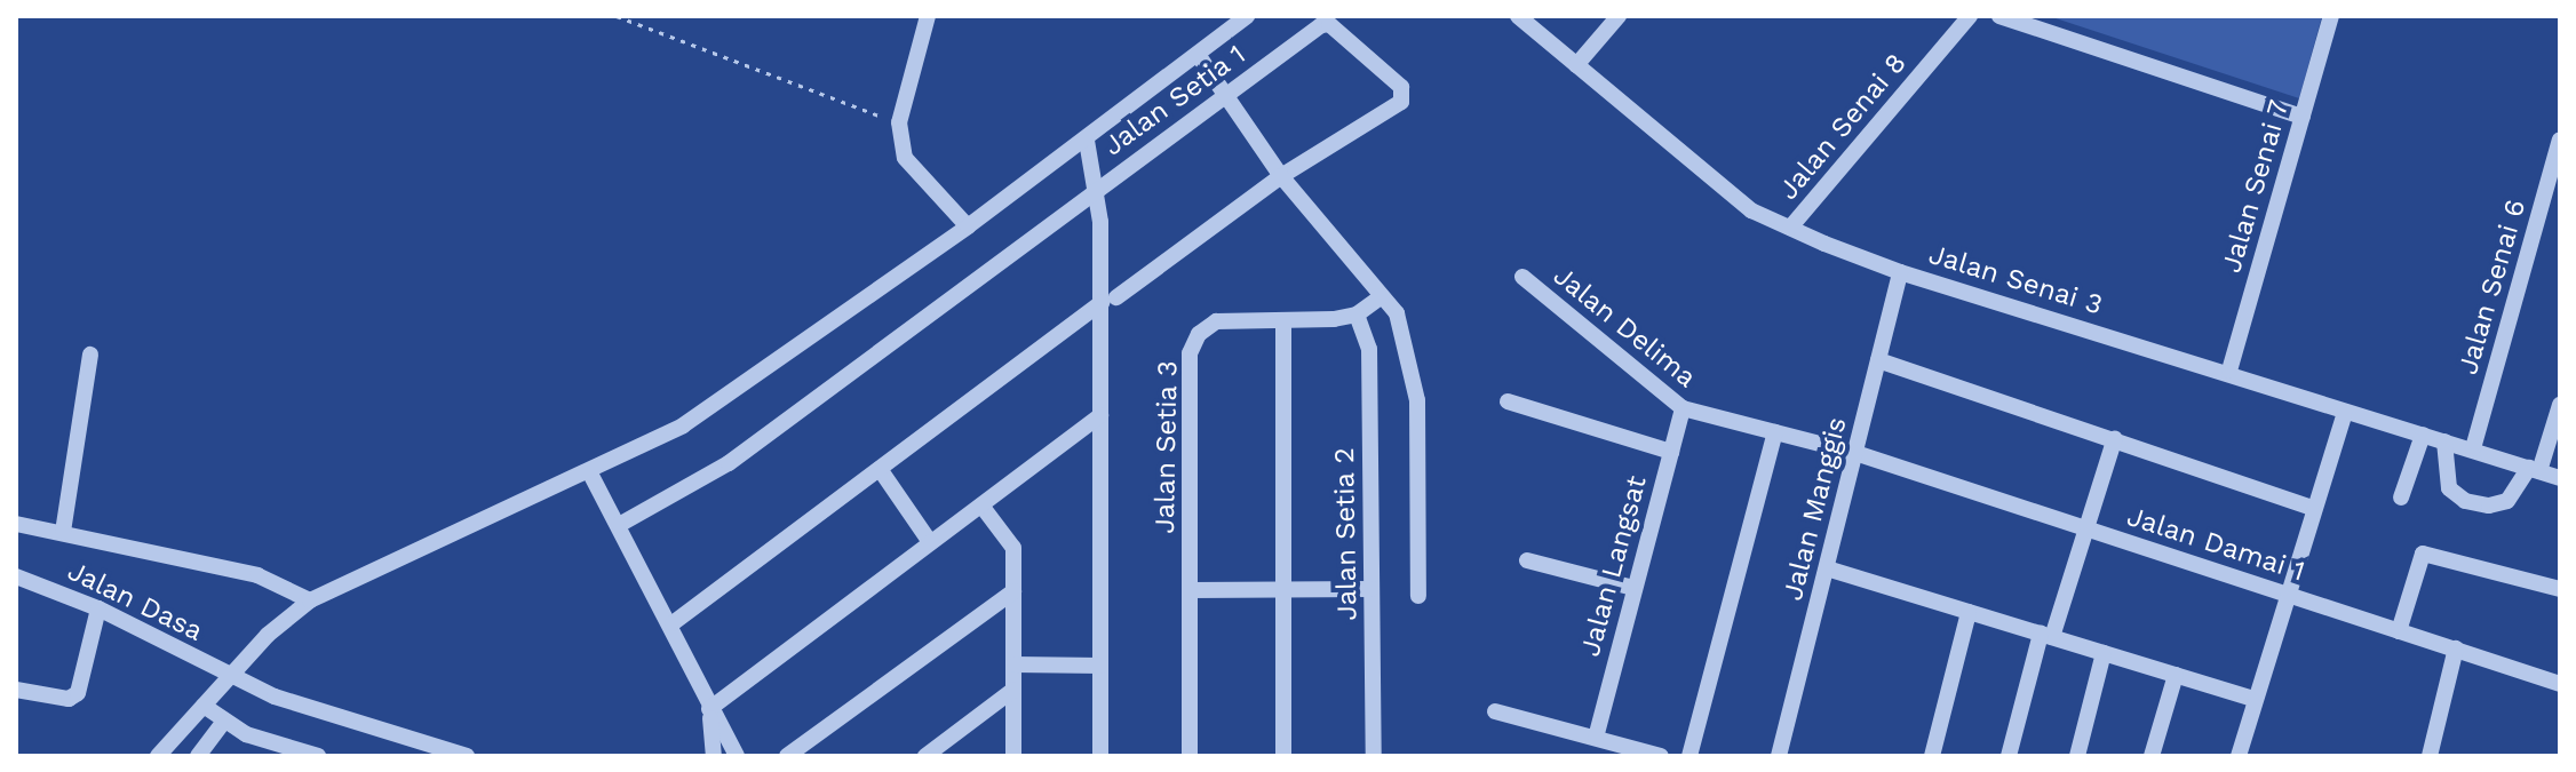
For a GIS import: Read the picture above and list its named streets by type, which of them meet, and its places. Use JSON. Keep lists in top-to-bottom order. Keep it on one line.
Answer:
{"streets":{"street":["Jalan Setia 1","Jalan Senai 8","Jalan Senai 7","Jalan Senai 3","Jalan Senai 6","Jalan Delima","Jalan Setia 3","Jalan Manggis","Jalan Setia 2","Jalan Damai 1","Jalan Langsat","Jalan Dasa"]},"crossings":[["Jalan Senai 8","Jalan Senai 3"],["Jalan Senai 7","Jalan Senai 3"],["Jalan Senai 3","Jalan Senai 6"],["Jalan Senai 3","Jalan Manggis"],["Jalan Delima","Jalan Manggis"],["Jalan Delima","Jalan Damai 1"],["Jalan Delima","Jalan Langsat"],["Jalan Setia 3","Jalan Setia 2"],["Jalan Manggis","Jalan Damai 1"]]}
